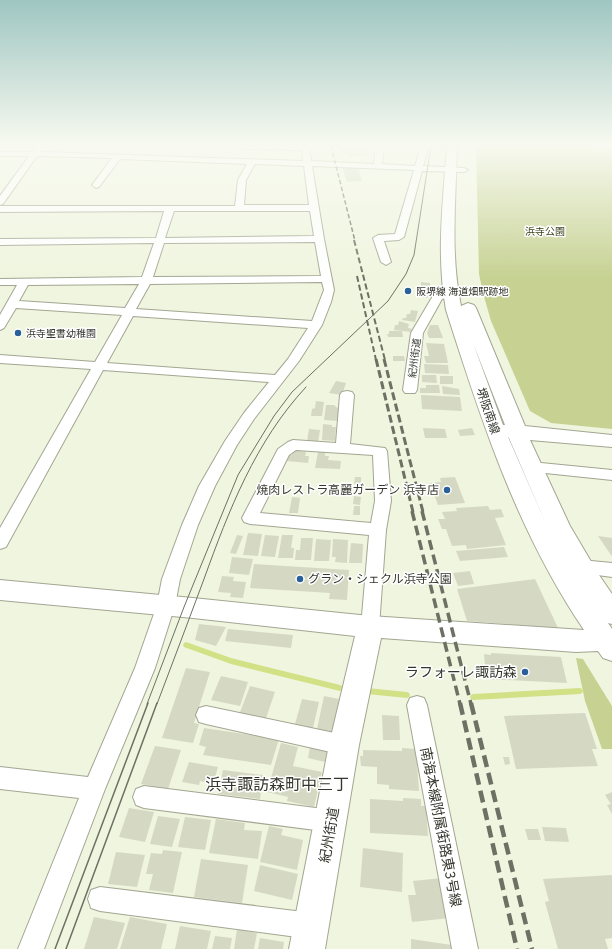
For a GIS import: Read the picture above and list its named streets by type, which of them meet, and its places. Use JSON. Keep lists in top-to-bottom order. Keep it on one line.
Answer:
{"streets":{"main road":["紀州街道","堺阪南線"],"street":["南海本線附属街路東3号線"]},"crossings":[["紀州街道","堺阪南線"]],"districts":["浜寺諏訪森町中三丁"],"parks":["浜寺公園"],"places":["阪堺線 海道畑駅跡地","浜寺聖書幼稚園","焼肉レストラ高麗ガーデン 浜寺店","グラン・シェクル浜寺公園","ラフォーレ諏訪森"]}
